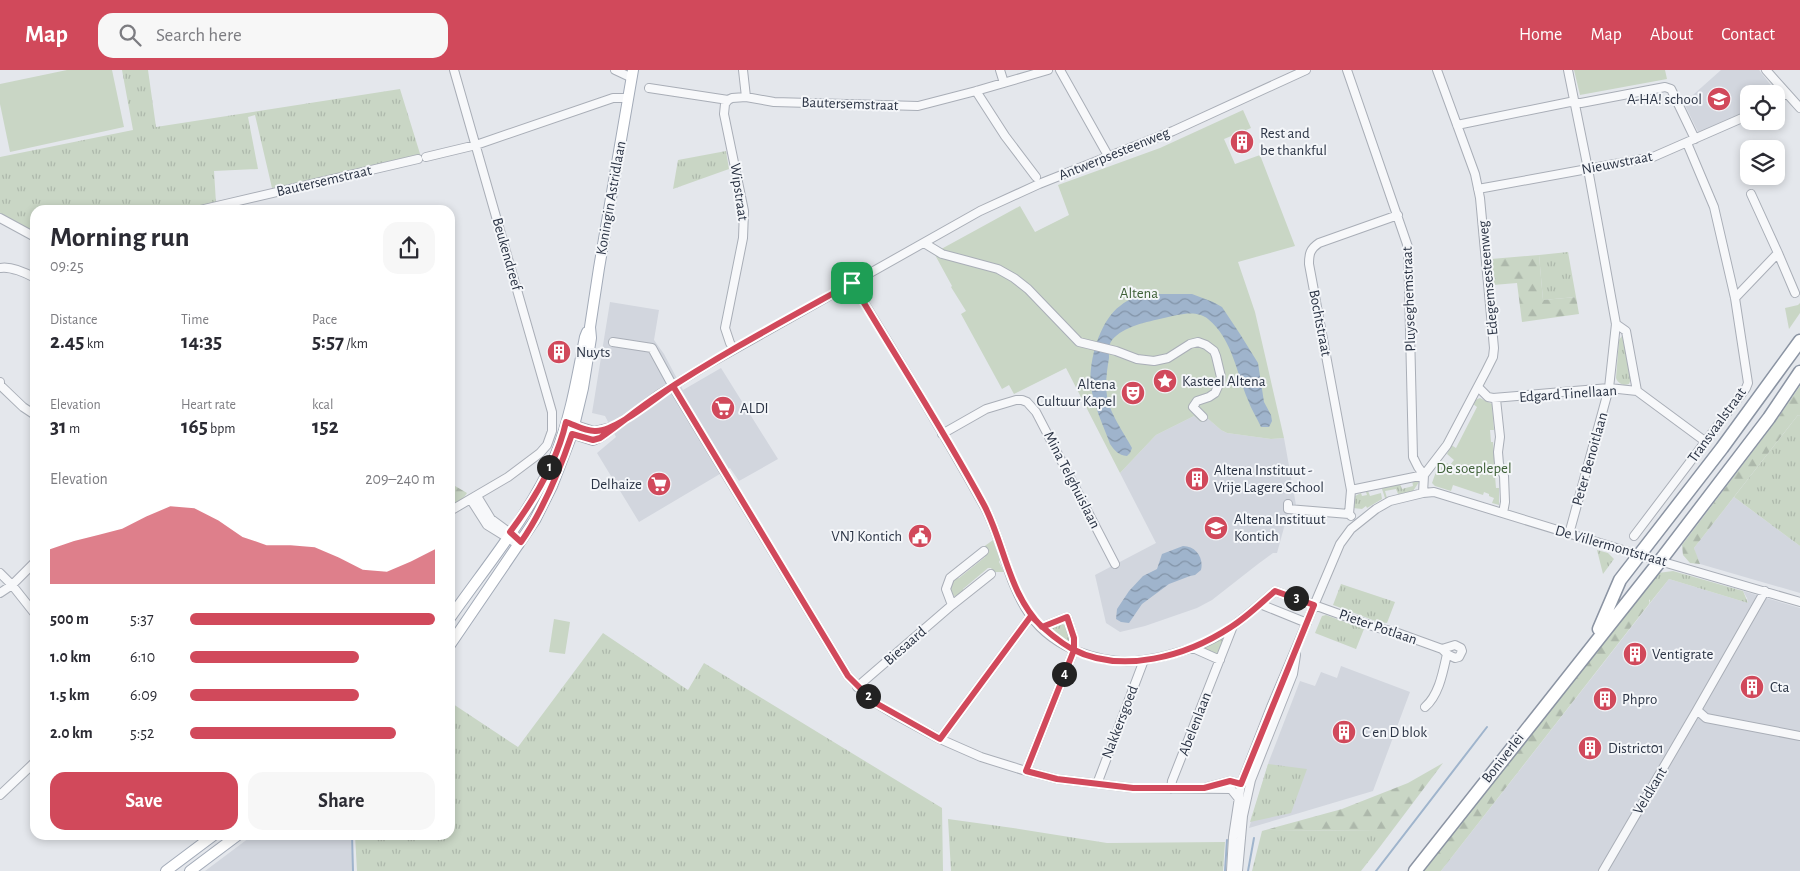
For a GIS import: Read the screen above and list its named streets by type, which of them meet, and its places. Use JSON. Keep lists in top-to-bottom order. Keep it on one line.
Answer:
{"streets":{"highway":["Boniverlei"],"main road":["Koningin Astridlaan"],"street":["Bautersemstraat","Antwerpsesteenweg","Nieuwstraat","Wipstraat","Beukendreef","Edegemsesteenweg","Pluyseghemstraat","Bochtstraat","Edgard Tinellaan","Transvaalstraat","Peter Benoitlaan","Mina Telghuislaan","De Villermontstraat","Pieter Potlaan","Biesaard","Nakkersgoed","Abelenlaan","Veldkant"]},"crossings":[["Bautersemstraat","Wipstraat"],["Bautersemstraat","Koningin Astridlaan"],["Bautersemstraat","Beukendreef"],["Antwerpsesteenweg","Wipstraat"],["Antwerpsesteenweg","Koningin Astridlaan"],["Nieuwstraat","Edegemsesteenweg"],["Nieuwstraat","Transvaalstraat"],["Nieuwstraat","Peter Benoitlaan"],["Edegemsesteenweg","Pluyseghemstraat"],["Pluyseghemstraat","Bochtstraat"],["Edgard Tinellaan","Transvaalstraat"],["Edgard Tinellaan","Peter Benoitlaan"],["Transvaalstraat","Peter Benoitlaan"],["Peter Benoitlaan","De Villermontstraat"],["De Villermontstraat","Boniverlei"],["De Villermontstraat","Veldkant"]],"parks":["Altena","De soeplepel"],"places":{"school or university":["A-HA! school","Altena Instituut Kontich"],"building":["Rest and be thankful","Nuyts","Altena Instituut - Vrije Lagere School","Ventigrate","Cta","Phpro","C en D blok","District01"],"place":["Kasteel Altena"],"theatre":["Altena Cultuur Kapel"],"supermarket":["ALDI","Delhaize"],"public building":["VNJ Kontich"]},"page":{"header":"Map","search":"Search here","nav":["Home","Map","About","Contact"],"heading":["Morning run","09:25"],"stats":[["Distance","2.45 km"],["Time","14:35"],["Pace","5:57 /km"],["Elevation","31 m"],["Heart rate","165 bpm"],["kcal","152"]],"pins":["1","3","4","2"],"chart":["Elevation","209–240 m"],"list":[{"name":"500 m","note":"5:37"},{"name":"1.0 km","note":"6:10"},{"name":"1.5 km","note":"6:09"},{"name":"2.0 km","note":"5:52"}],"buttons":["Save","Share"]}}
